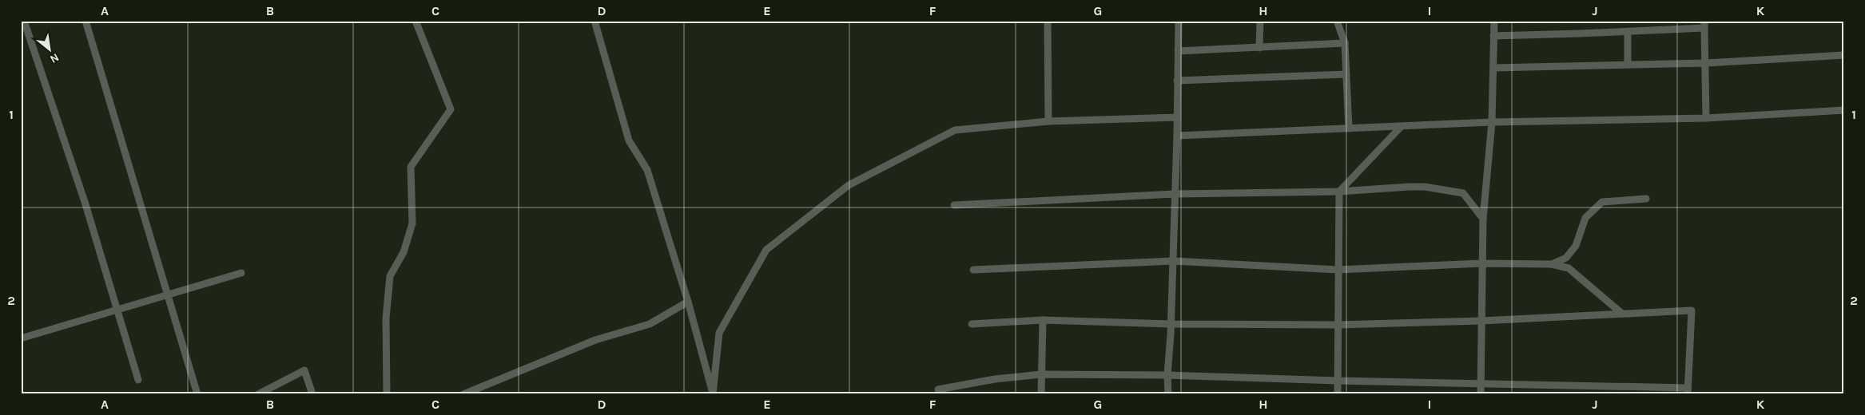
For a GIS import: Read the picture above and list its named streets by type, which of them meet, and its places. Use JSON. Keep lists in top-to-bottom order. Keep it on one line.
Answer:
{"north":"bottom right","grid":{"columns":["A","B","C","D","E","F","G","H","I","J","K"],"rows":["1","2"]}}
